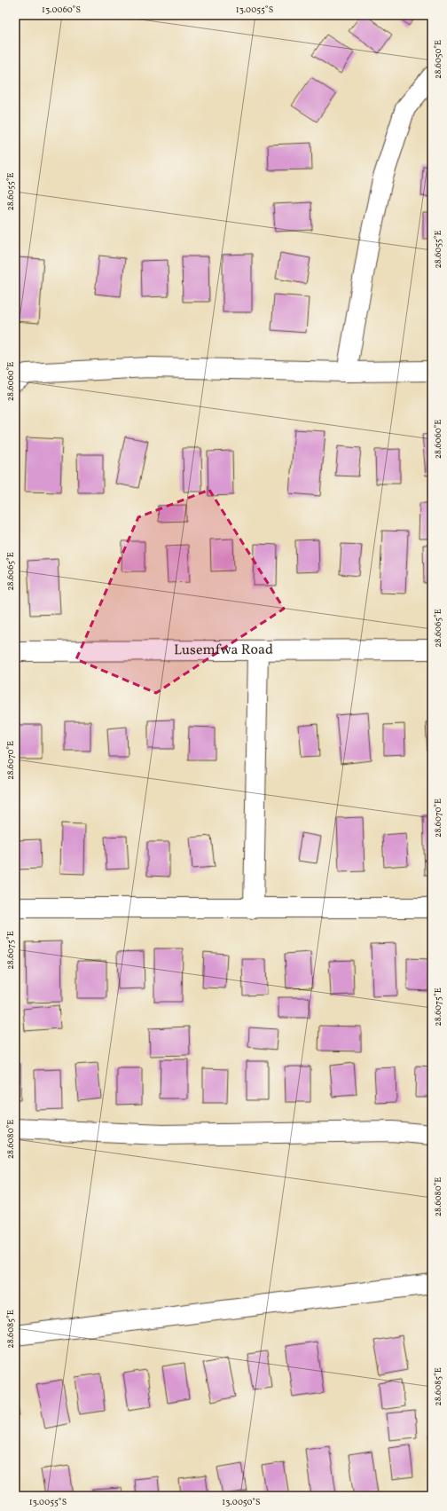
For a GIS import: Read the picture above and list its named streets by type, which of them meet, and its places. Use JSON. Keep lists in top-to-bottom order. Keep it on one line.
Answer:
{"streets":{"street":["Lusemfwa Road"]},"coordinates":["13.0060°S","13.0055°S","28.6050°E","28.6055°E","28.6060°E","28.6065°E","28.6070°E","28.6075°E","28.6080°E","28.6085°E","13.0050°S"]}
